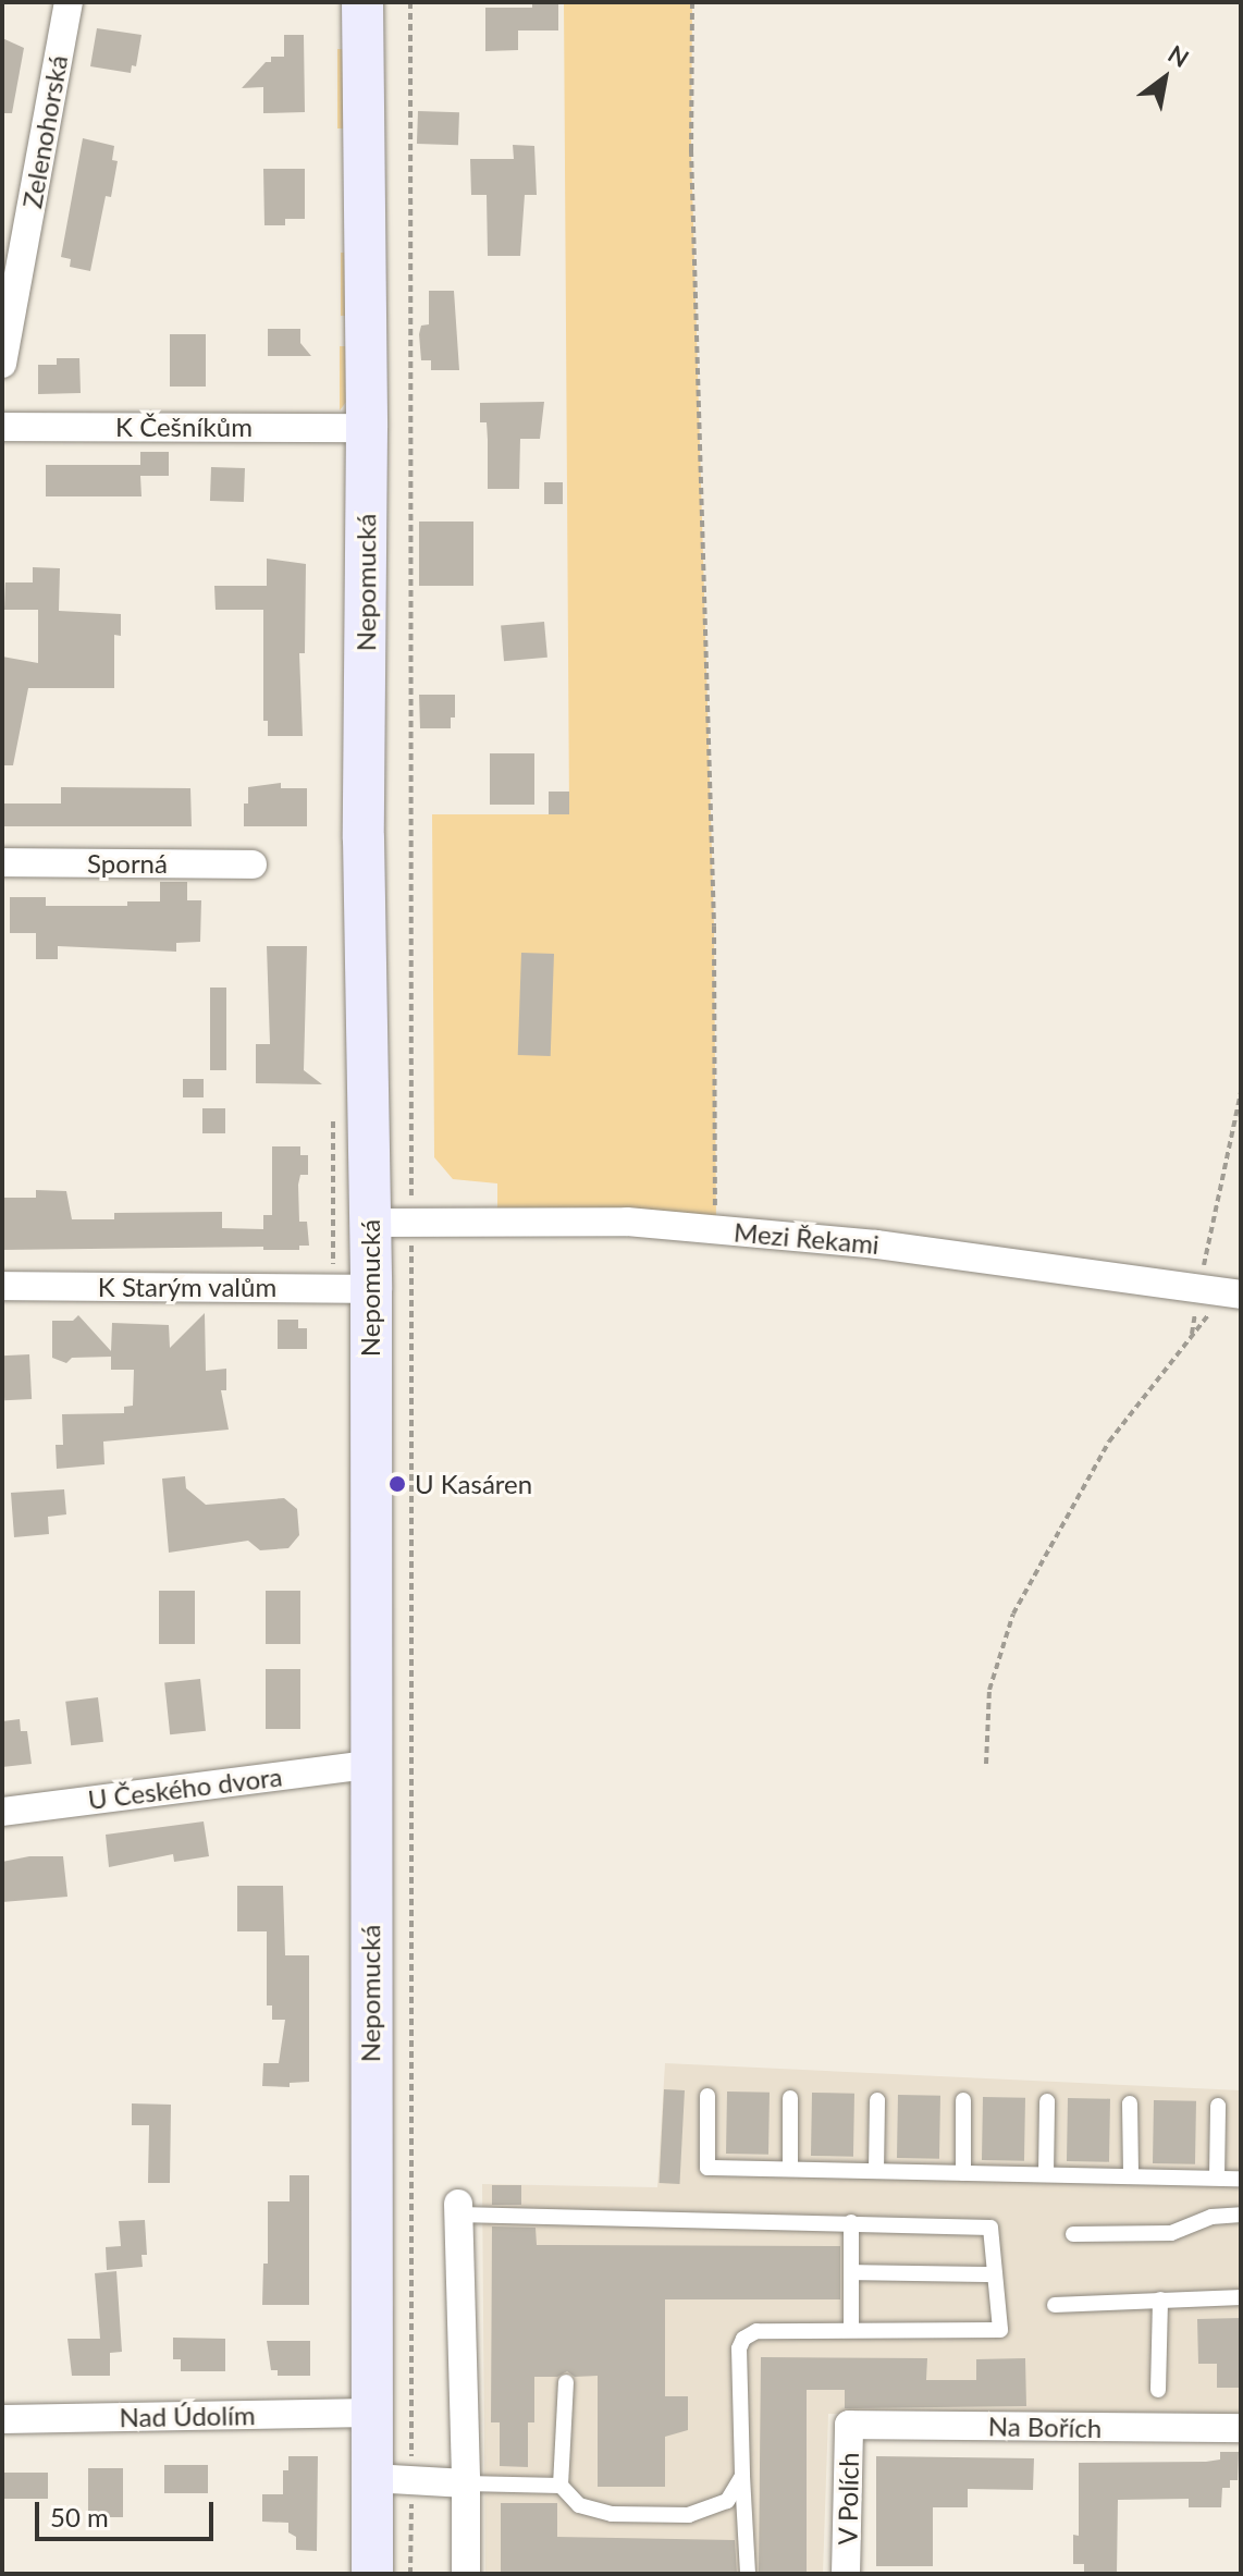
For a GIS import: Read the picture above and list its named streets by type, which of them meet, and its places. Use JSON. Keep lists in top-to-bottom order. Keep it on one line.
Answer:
{"streets":{"street":["Zelenohorská","K Češníkům","Nepomucká","Sporná","Mezi Řekami","K Starým valům","U Českého dvora","Nad Údolím","Na Bořích","V Polích"]},"crossings":[["K Češníkům","Nepomucká"],["Nepomucká","Mezi Řekami"],["Nepomucká","K Starým valům"],["Nepomucká","U Českého dvora"],["Nepomucká","Nad Údolím"],["Na Bořích","V Polích"]],"places":["U Kasáren"],"scale_bar":"50 m","north":"top right"}
